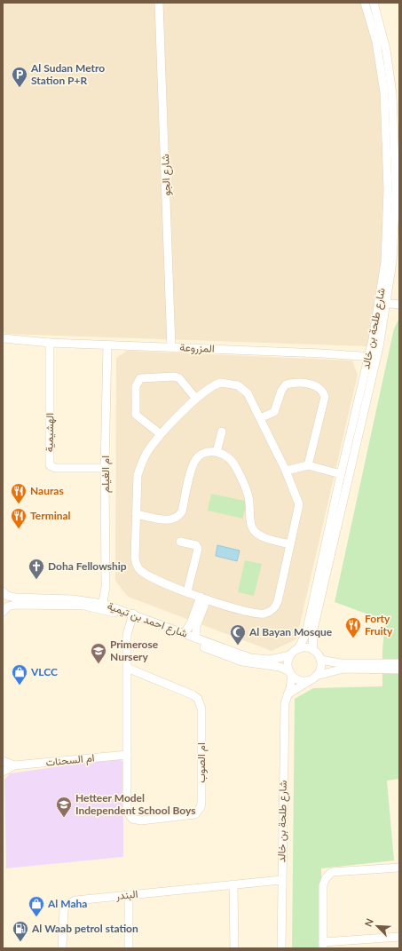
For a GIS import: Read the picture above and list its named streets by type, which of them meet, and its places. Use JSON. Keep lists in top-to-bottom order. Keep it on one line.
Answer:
{"streets":{"street":["شارع الجو","شارع طلحة بن خالد","المزروعة","الهشيمية","ام الغيلم","شارع احمد بن تيمية","ام السحنات","ام الصوب","البندر"]},"crossings":[["شارع الجو","المزروعة"],["شارع طلحة بن خالد","المزروعة"],["شارع طلحة بن خالد","شارع احمد بن تيمية"],["شارع طلحة بن خالد","البندر"],["المزروعة","الهشيمية"],["المزروعة","ام الغيلم"],["الهشيمية","ام الغيلم"],["ام الغيلم","شارع احمد بن تيمية"],["شارع احمد بن تيمية","ام الصوب"],["ام السحنات","ام الصوب"]],"places":{"parking":["Al Sudan Metro Station P+R"],"restaurant":["Nauras","Terminal","Forty Fruity"],"church":["Doha Fellowship"],"mosque":["Al Bayan Mosque"],"school or university":["Primerose Nursery","Hetteer Model Independent School Boys"],"shop":["VLCC","Al Maha"],"fuel station":["Al Waab petrol station"]},"north":"top left"}
